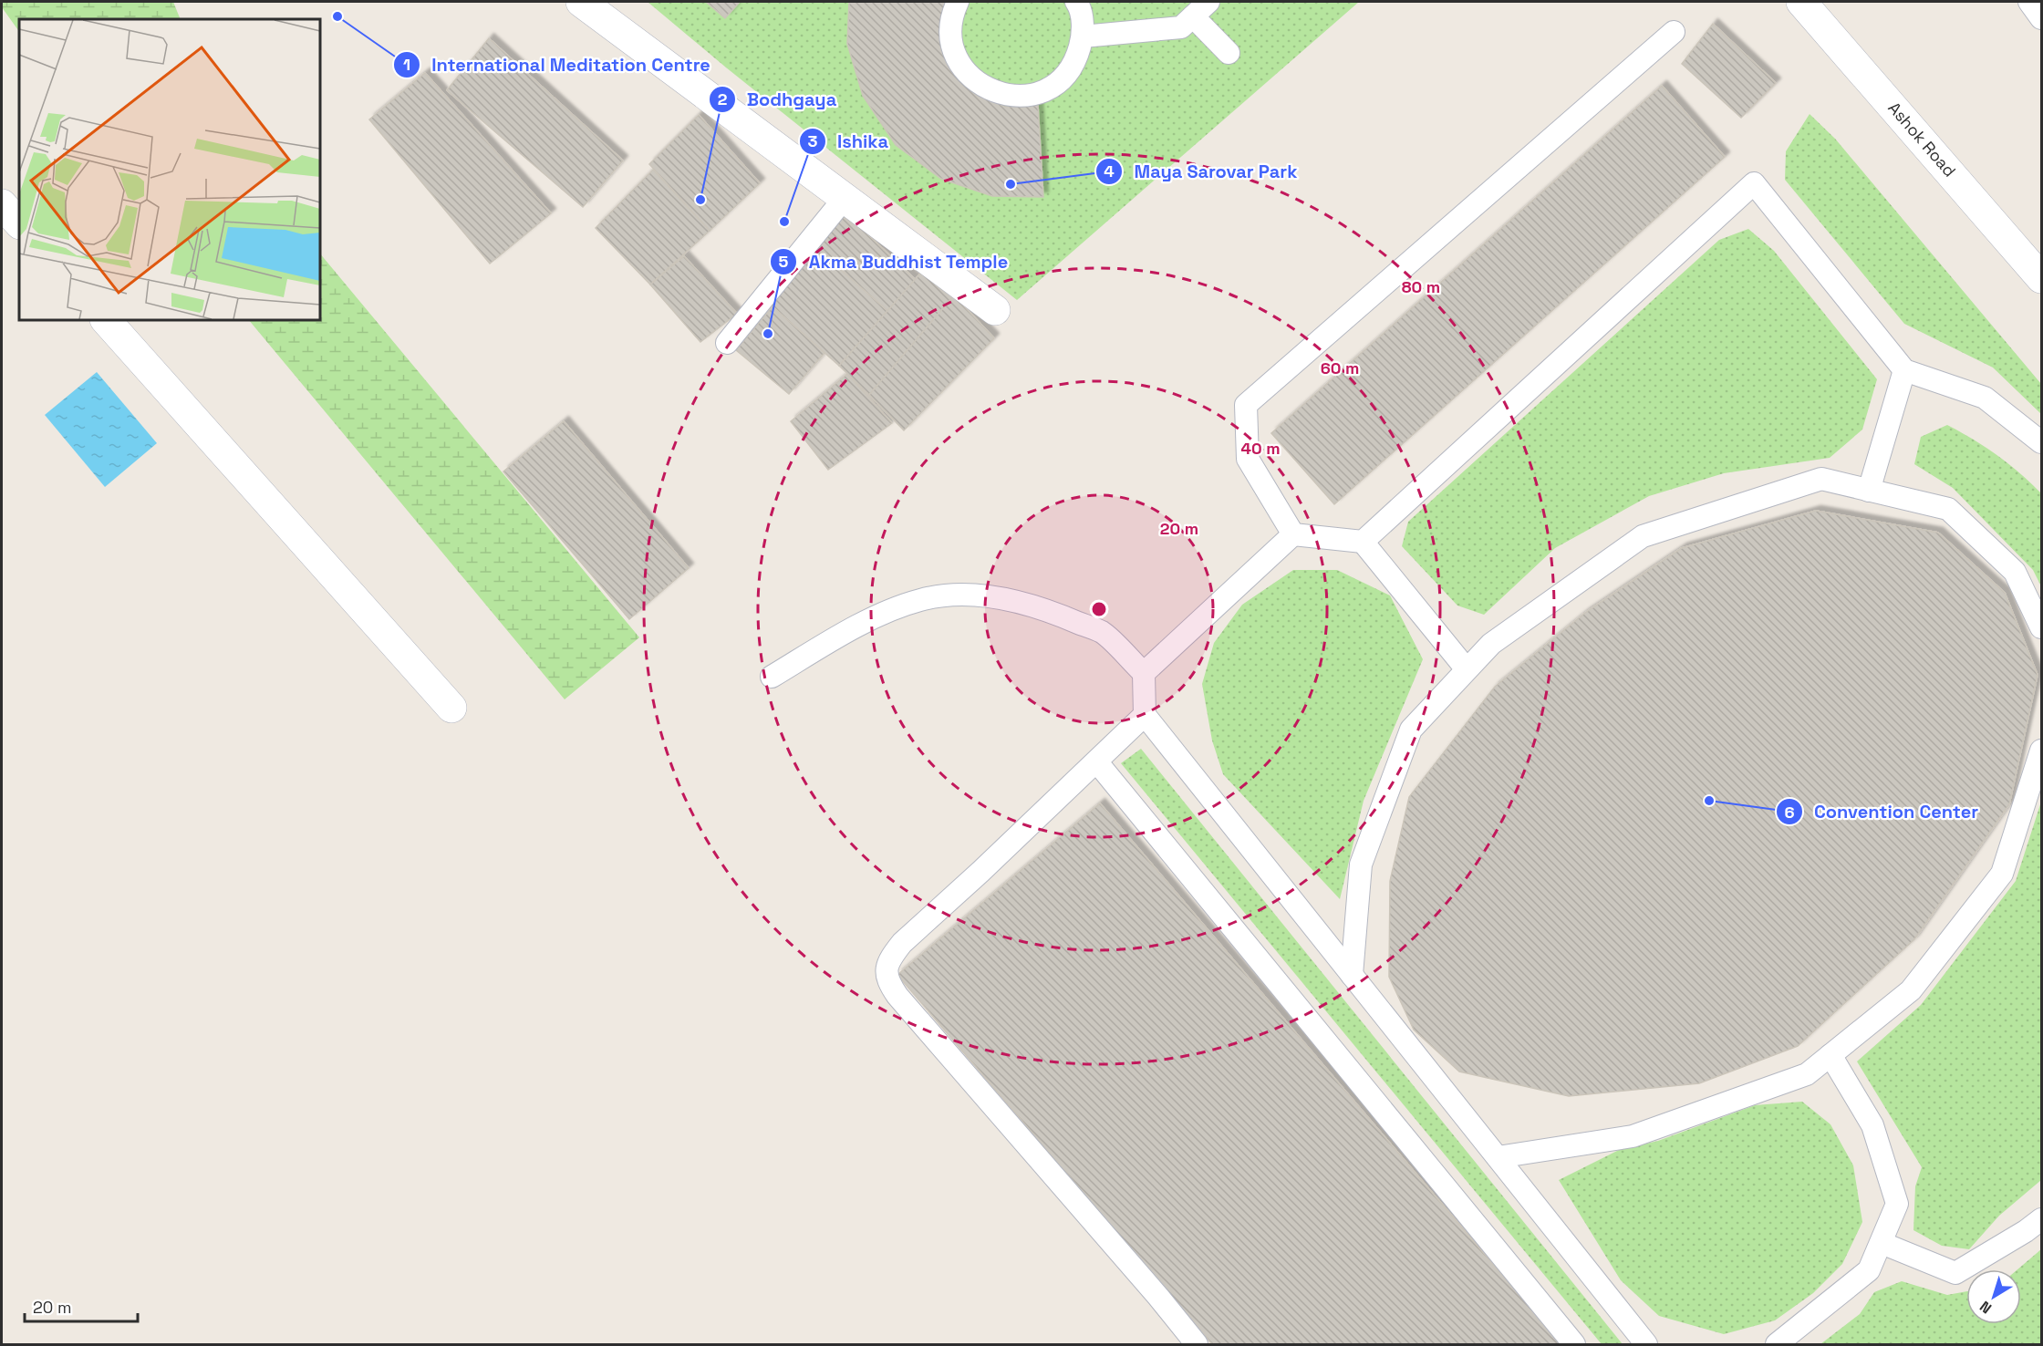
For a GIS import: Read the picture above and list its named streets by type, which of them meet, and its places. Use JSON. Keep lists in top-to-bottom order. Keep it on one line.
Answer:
{"streets":{"street":["Ashok Road"]},"places":["International Meditation Centre","Maya Sarovar Park","Bodhgaya","Ishika","Akma Buddhist Temple","Convention Center"],"scale_bar":"20 m","north":"bottom left","rings":["80 m","60 m","40 m","20 m"]}
